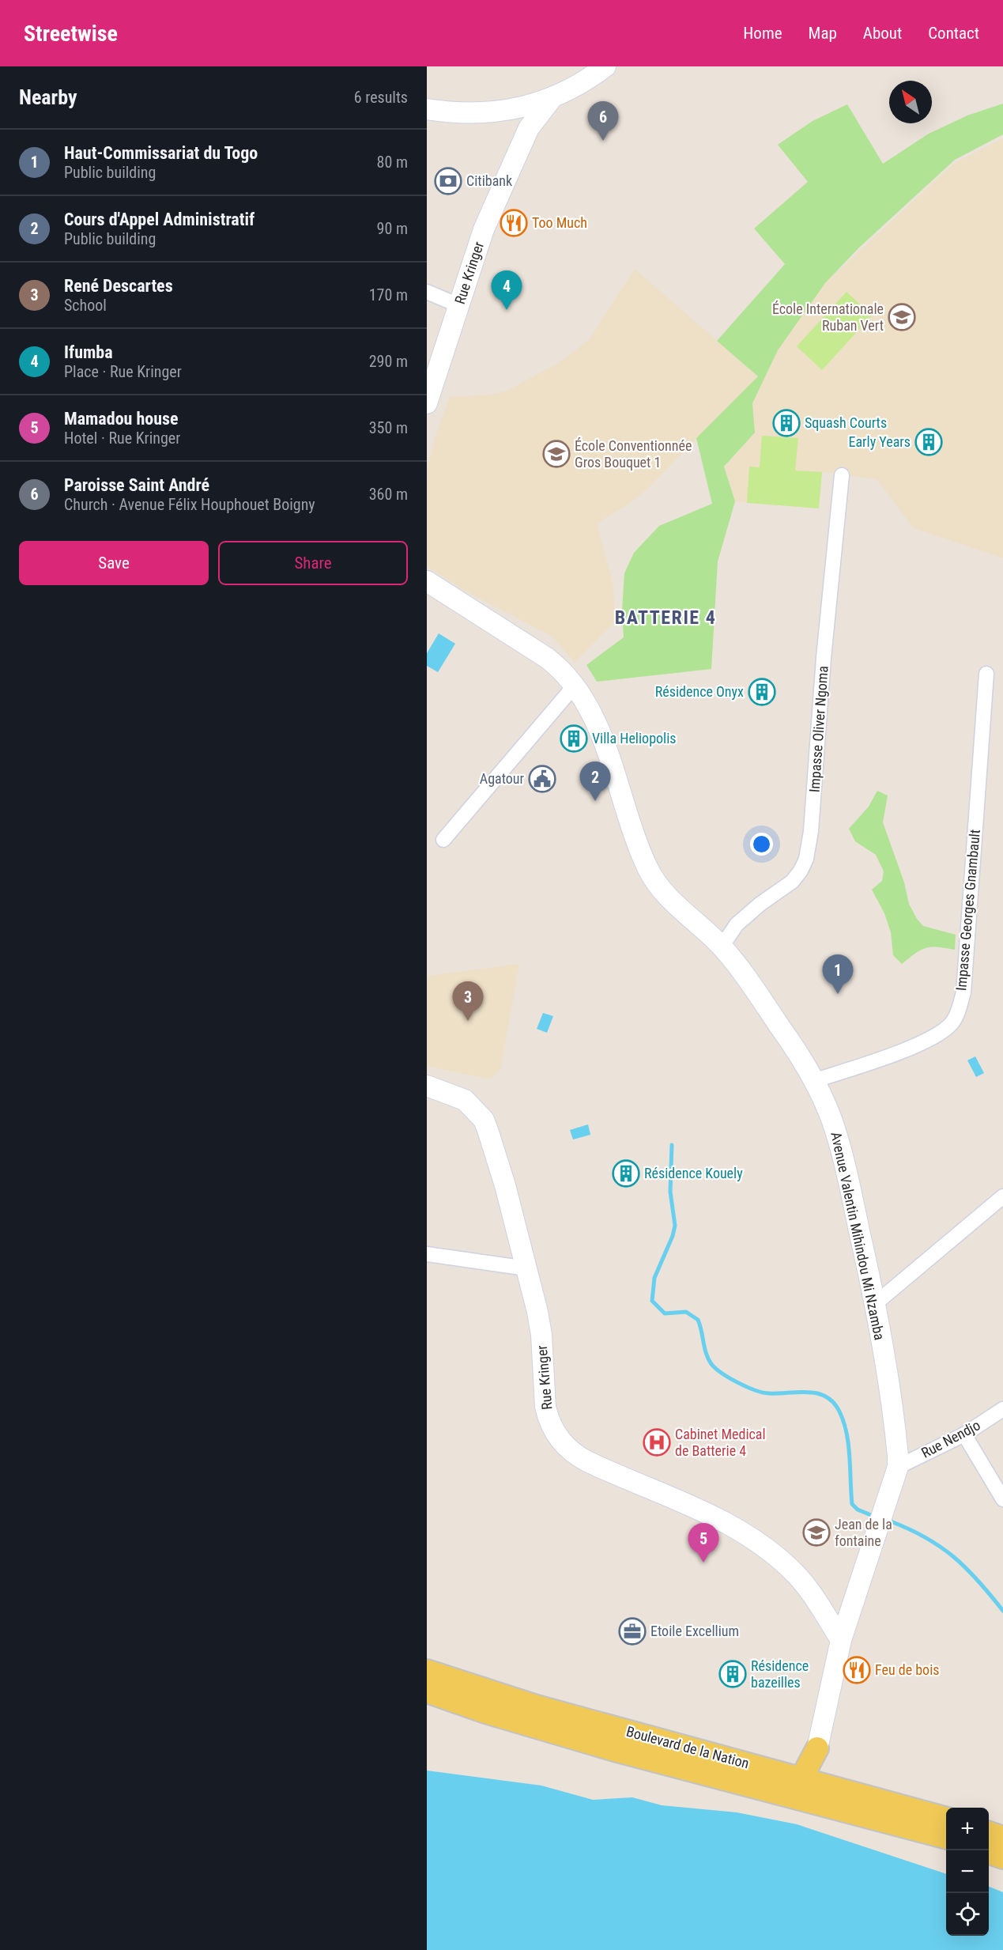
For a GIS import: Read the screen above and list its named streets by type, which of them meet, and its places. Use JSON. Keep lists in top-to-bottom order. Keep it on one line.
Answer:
{"streets":{"main road":["Boulevard de la Nation"],"street":["Rue Kringer","Impasse Oliver Ngoma","Impasse Georges Gnambault","Avenue Valentin Mihindou Mi Nzamba","Rue Nendjo"]},"crossings":[["Rue Kringer","Avenue Valentin Mihindou Mi Nzamba"],["Impasse Oliver Ngoma","Avenue Valentin Mihindou Mi Nzamba"],["Impasse Georges Gnambault","Avenue Valentin Mihindou Mi Nzamba"],["Avenue Valentin Mihindou Mi Nzamba","Rue Nendjo"]],"districts":["BATTERIE 4"],"places":{"bank":["Citibank"],"restaurant":["Too Much","Feu de bois"],"school or university":["École Internationale Ruban Vert","École Conventionnée Gros Bouquet 1","Jean de la fontaine"],"building":["Squash Courts","Early Years","Résidence Onyx","Villa Heliopolis","Résidence Kouely","Résidence bazeilles"],"public building":["Agatour"],"hospital":["Cabinet Medical de Batterie 4"],"office":["Etoile Excellium"]},"north":"top left","page":{"header":"Streetwise","nav":["Home","Map","About","Contact"],"heading":["Nearby","6 results"],"pins":["6","4","2","1","3","5"],"list":[{"mark":"1","name":"Haut-Commissariat du Togo","note":"Public building","value":"80 m"},{"mark":"2","name":"Cours d'Appel Administratif","note":"Public building","value":"90 m"},{"mark":"3","name":"René Descartes","note":"School","value":"170 m"},{"mark":"4","name":"Ifumba","note":"Place · Rue Kringer","value":"290 m"},{"mark":"5","name":"Mamadou house","note":"Hotel · Rue Kringer","value":"350 m"},{"mark":"6","name":"Paroisse Saint André","note":"Church · Avenue Félix Houphouet Boigny","value":"360 m"}],"buttons":["Save","Share"],"map_buttons":["+","−"]}}
